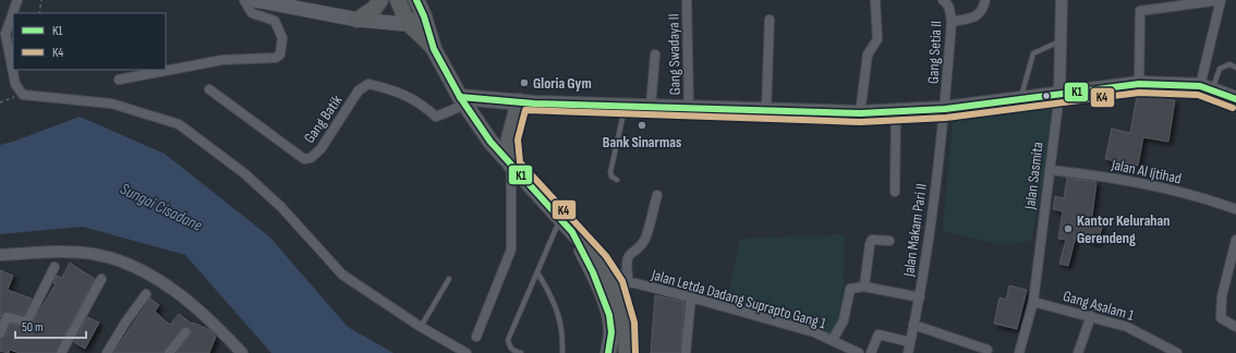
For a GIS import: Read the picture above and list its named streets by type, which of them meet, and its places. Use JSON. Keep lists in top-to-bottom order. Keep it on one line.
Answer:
{"streets":{"street":["Gang Setia II","Gang Swadaya II","Gang Batik","Jalan Al Ijtihad","Jalan Sasmita","Jalan Makam Pari II","Jalan Letda Dadang Suprapto Gang 1","Gang Asalam 1"]},"crossings":[["Gang Setia II","Jalan Makam Pari II"],["Jalan Al Ijtihad","Jalan Sasmita"],["Jalan Sasmita","Gang Asalam 1"]],"water":["Sungai Cisadane"],"places":["Gloria Gym","Bank Sinarmas","Kantor Kelurahan Gerendeng"],"lines":["transit line K1","transit line K4"],"legend":["K1","K4"],"scale_bar":"50 m"}
